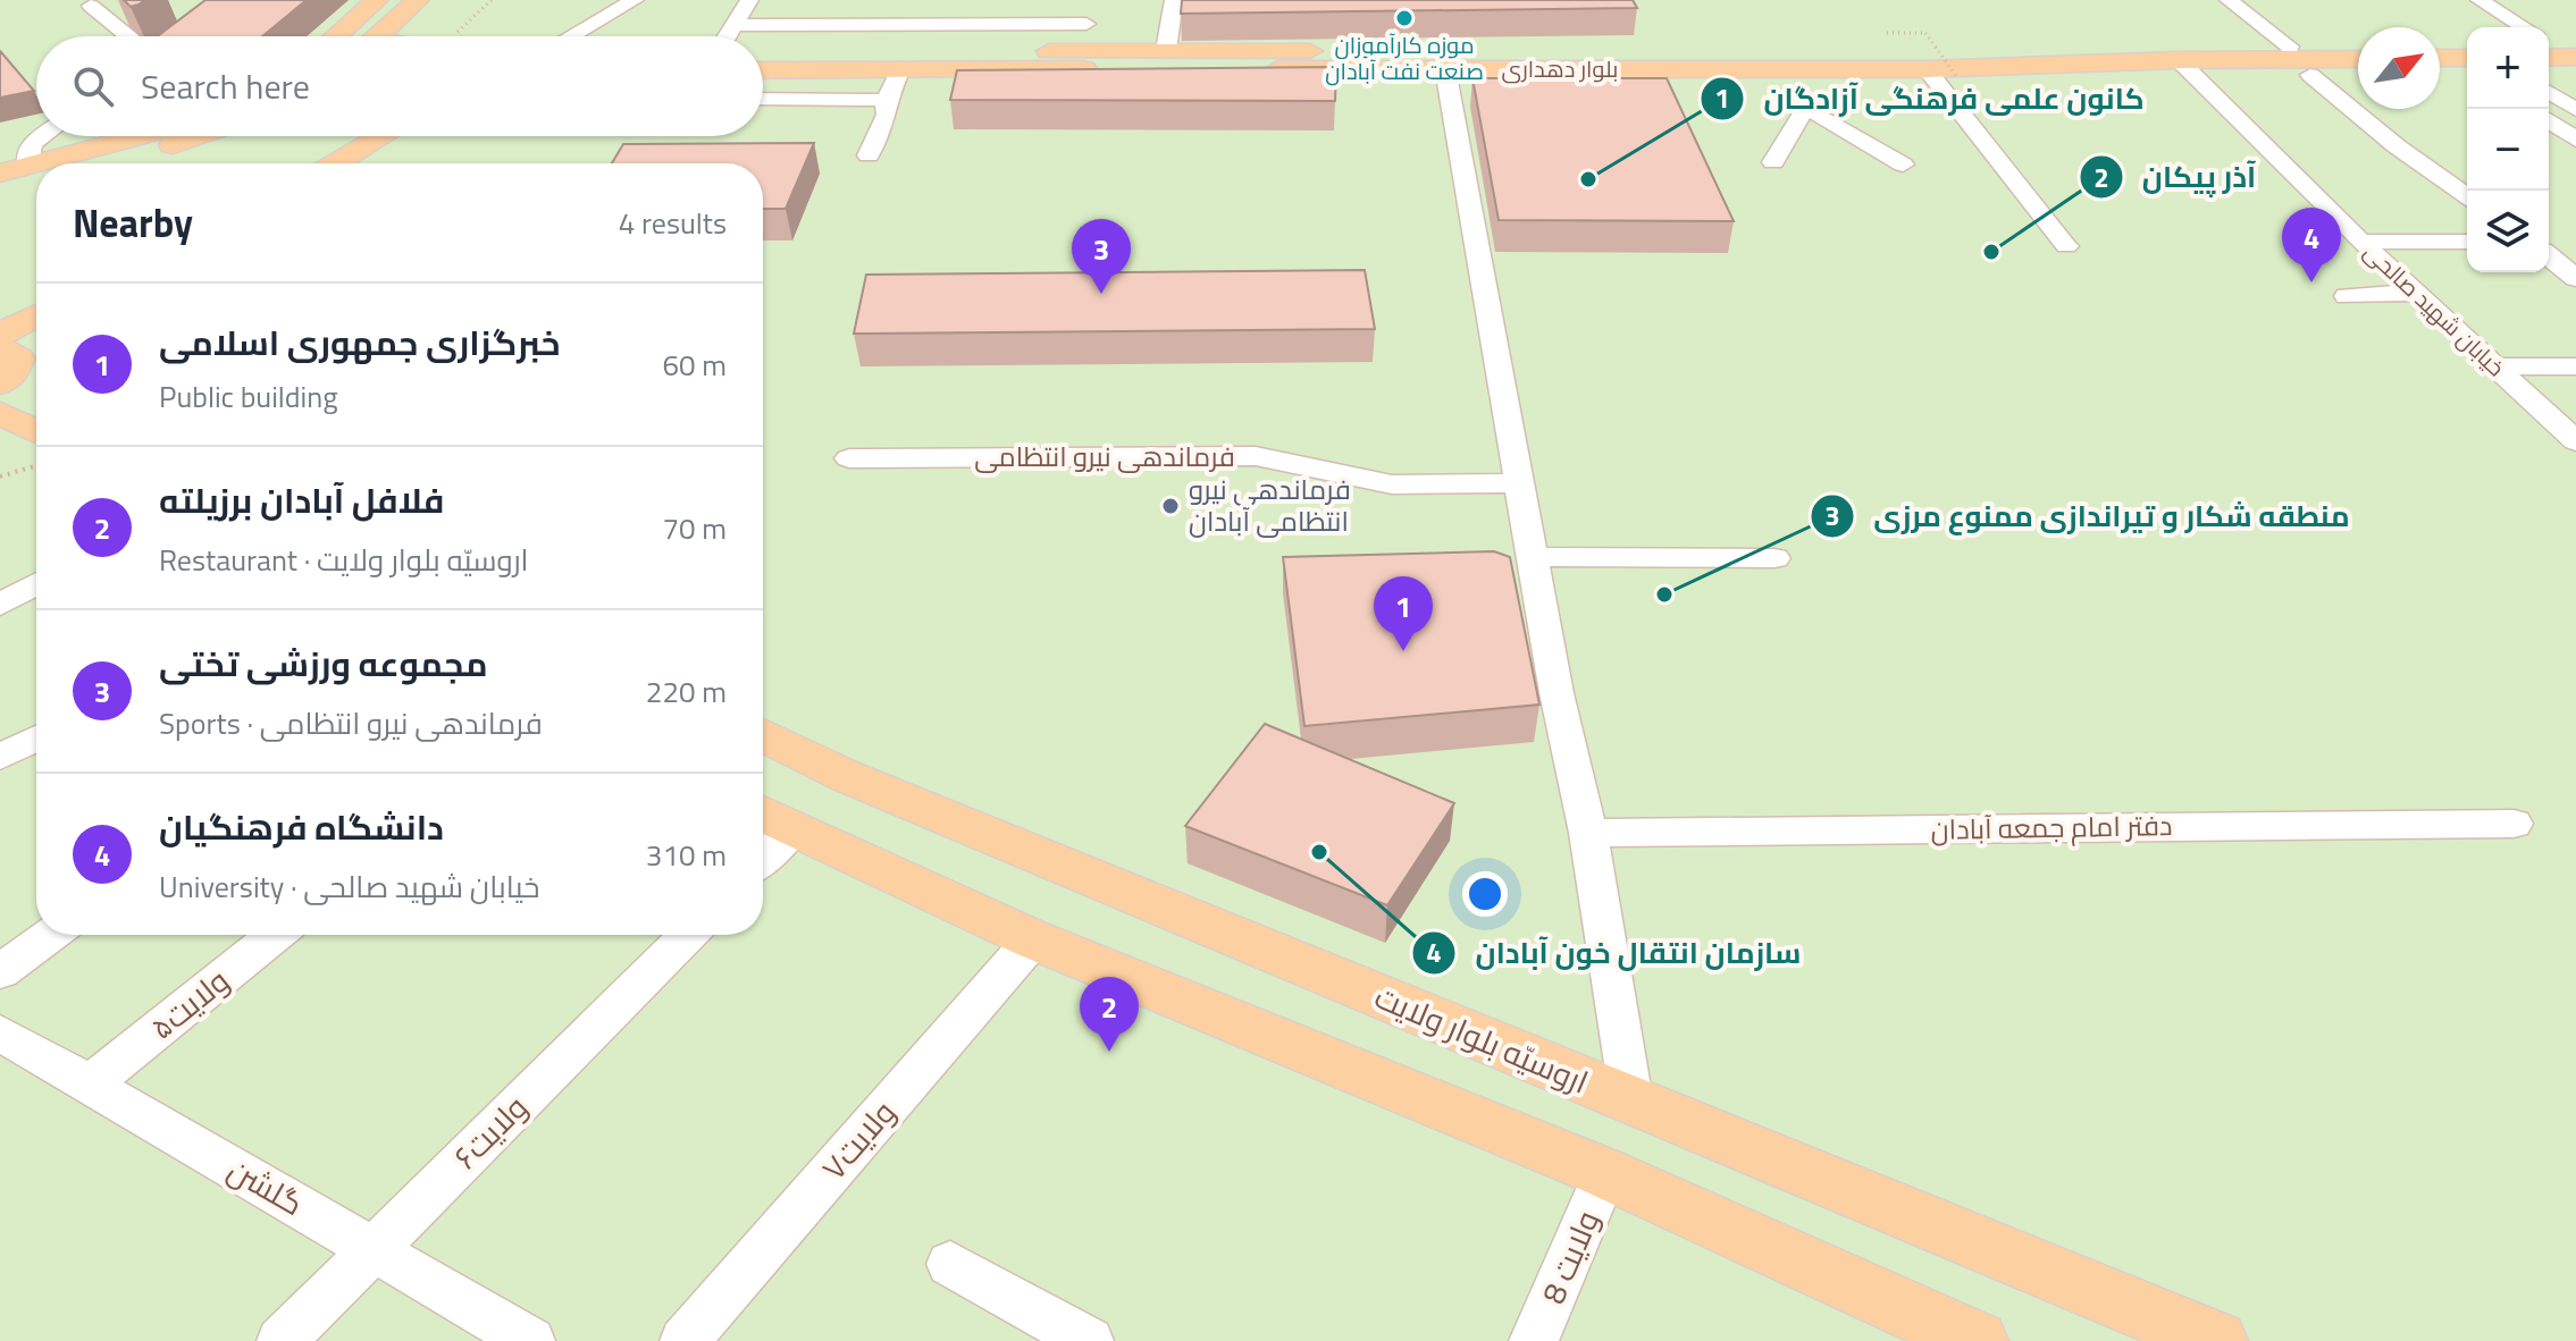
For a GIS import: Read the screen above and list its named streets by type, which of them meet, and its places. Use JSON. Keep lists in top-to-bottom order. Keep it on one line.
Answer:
{"streets":{"main road":["بلوار دهداری","اروسیّه بلوار ولایت"],"street":["خیابان شهید صالحی","فرماندهی نیرو انتظامی","دفتر امام جمعه آبادان","ولایت۵","ولایت۶","ولایت۷","گلشن","ولایت 8"]},"crossings":[["بلوار دهداری","خیابان شهید صالحی"],["ولایت۵","گلشن"],["ولایت۶","گلشن"]],"places":["موزه کارآموزان صنعت نفت آبادان","کانون علمی فرهنگی آزادگان","آذر پیکان","فرماندهی نیرو انتظامی آبادان","منطقه شکار و تیراندازی ممنوع مرزی","سازمان انتقال خون آبادان"],"north":"top right","page":{"map_buttons":["+","−"],"search":"Search here","heading":["Nearby","4 results"],"pins":["4","3","1","2"],"list":[{"mark":"1","name":"خبرگزاری جمهوری اسلامی","note":"Public building","value":"60 m"},{"mark":"2","name":"فلافل آبادان برزیلته","note":"Restaurant · اروسیّه بلوار ولایت","value":"70 m"},{"mark":"3","name":"مجموعه ورزشی تختی","note":"Sports · فرماندهی نیرو انتظامی","value":"220 m"},{"mark":"4","name":"دانشگاه فرهنگیان","note":"University · خیابان شهید صالحی","value":"310 m"}]}}
